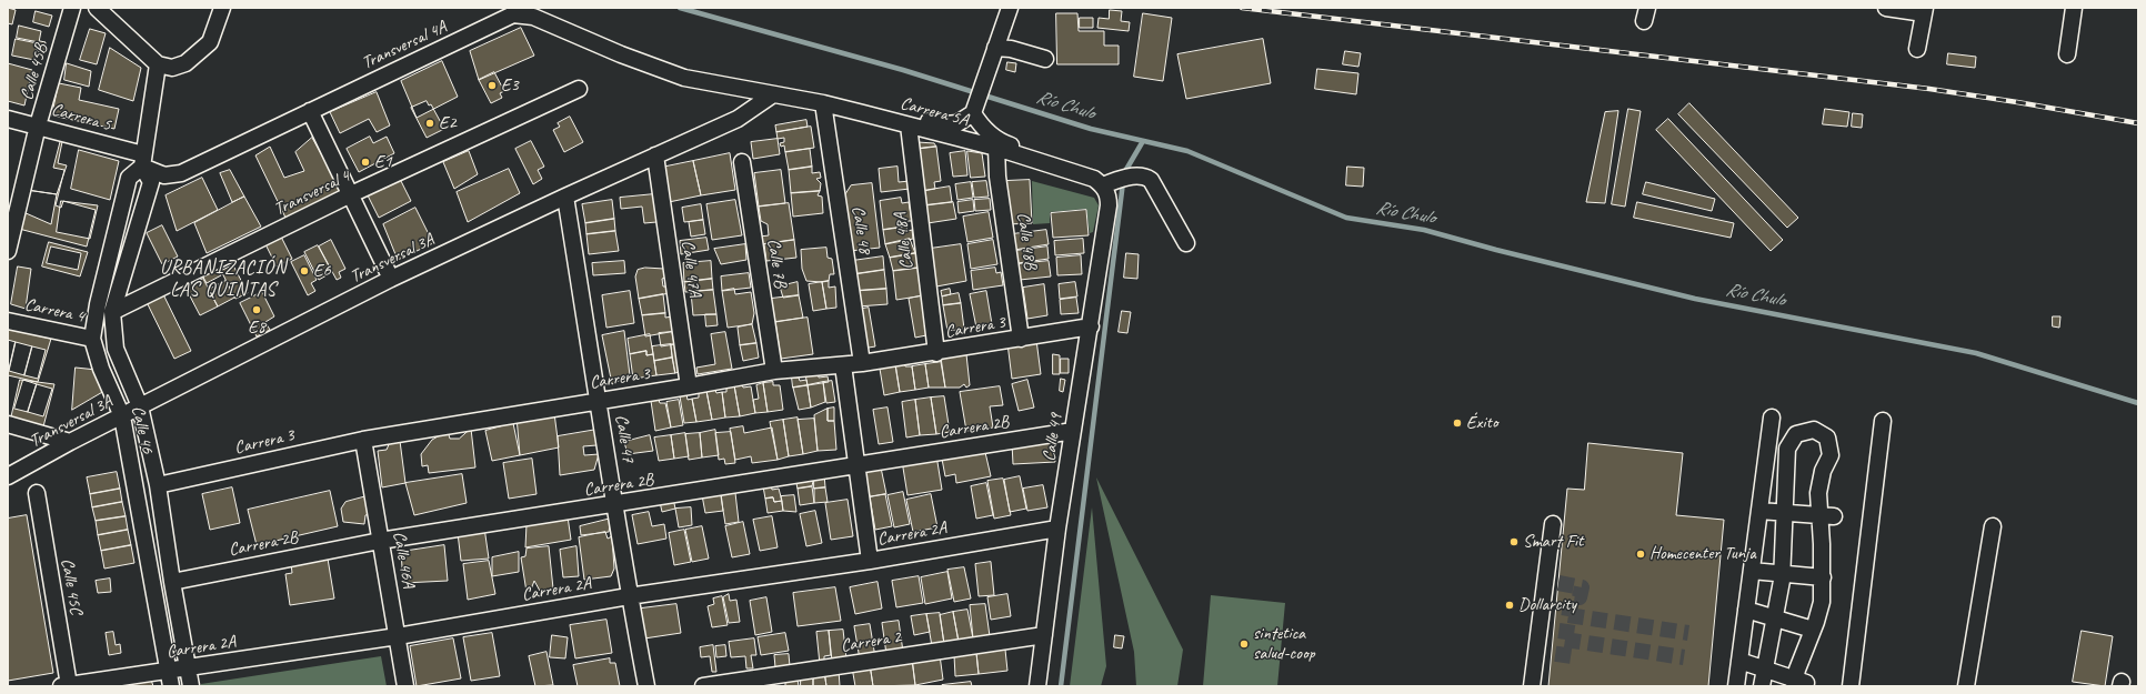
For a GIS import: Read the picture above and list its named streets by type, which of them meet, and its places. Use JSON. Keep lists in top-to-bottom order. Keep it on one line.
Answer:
{"streets":{"street":["Transversal 4A","Calle 45B","Carrera 5A","Carrera 5","Transversal 4","Calle 48","Calle 48A","Calle 48B","Transversal 3A","Calle 7B","Calle 47A","Carrera 4","Carrera 3","Carrera 2B","Calle 46","Calle 49","Calle 47","Carrera 2A","Calle 46A","Calle 45C","Carrera 2"]},"crossings":[["Transversal 4A","Carrera 5A"],["Transversal 4A","Carrera 5"],["Transversal 4A","Calle 46"],["Calle 45B","Carrera 5"],["Carrera 5A","Calle 48"],["Carrera 5A","Calle 48A"],["Carrera 5A","Calle 48B"],["Carrera 5A","Transversal 3A"],["Carrera 5A","Calle 49"],["Carrera 5","Calle 46"],["Transversal 4","Calle 46"],["Calle 48","Carrera 3"],["Calle 48A","Carrera 3"],["Calle 48B","Carrera 3"],["Transversal 3A","Calle 47A"],["Transversal 3A","Calle 46"],["Transversal 3A","Calle 47"],["Calle 7B","Carrera 3"],["Calle 47A","Carrera 3"],["Carrera 4","Calle 46"],["Carrera 3","Calle 46"],["Carrera 3","Calle 49"],["Carrera 3","Calle 47"],["Carrera 3","Calle 46A"],["Carrera 2B","Calle 46"],["Carrera 2B","Calle 49"],["Carrera 2B","Calle 47"],["Carrera 2B","Calle 46A"],["Calle 46","Carrera 2A"],["Calle 49","Carrera 2A"],["Calle 49","Carrera 2"],["Calle 47","Carrera 2A"],["Carrera 2A","Calle 46A"],["Carrera 2A","Calle 45C"]],"districts":["URBANIZACIÓN LAS QUINTAS"],"water":["Río Chulo"],"places":["E3","E2","E1","E6","E8","Éxito","Smart Fit","Homecenter Tunja","Dollarcity","sintetica salud-coop"]}
